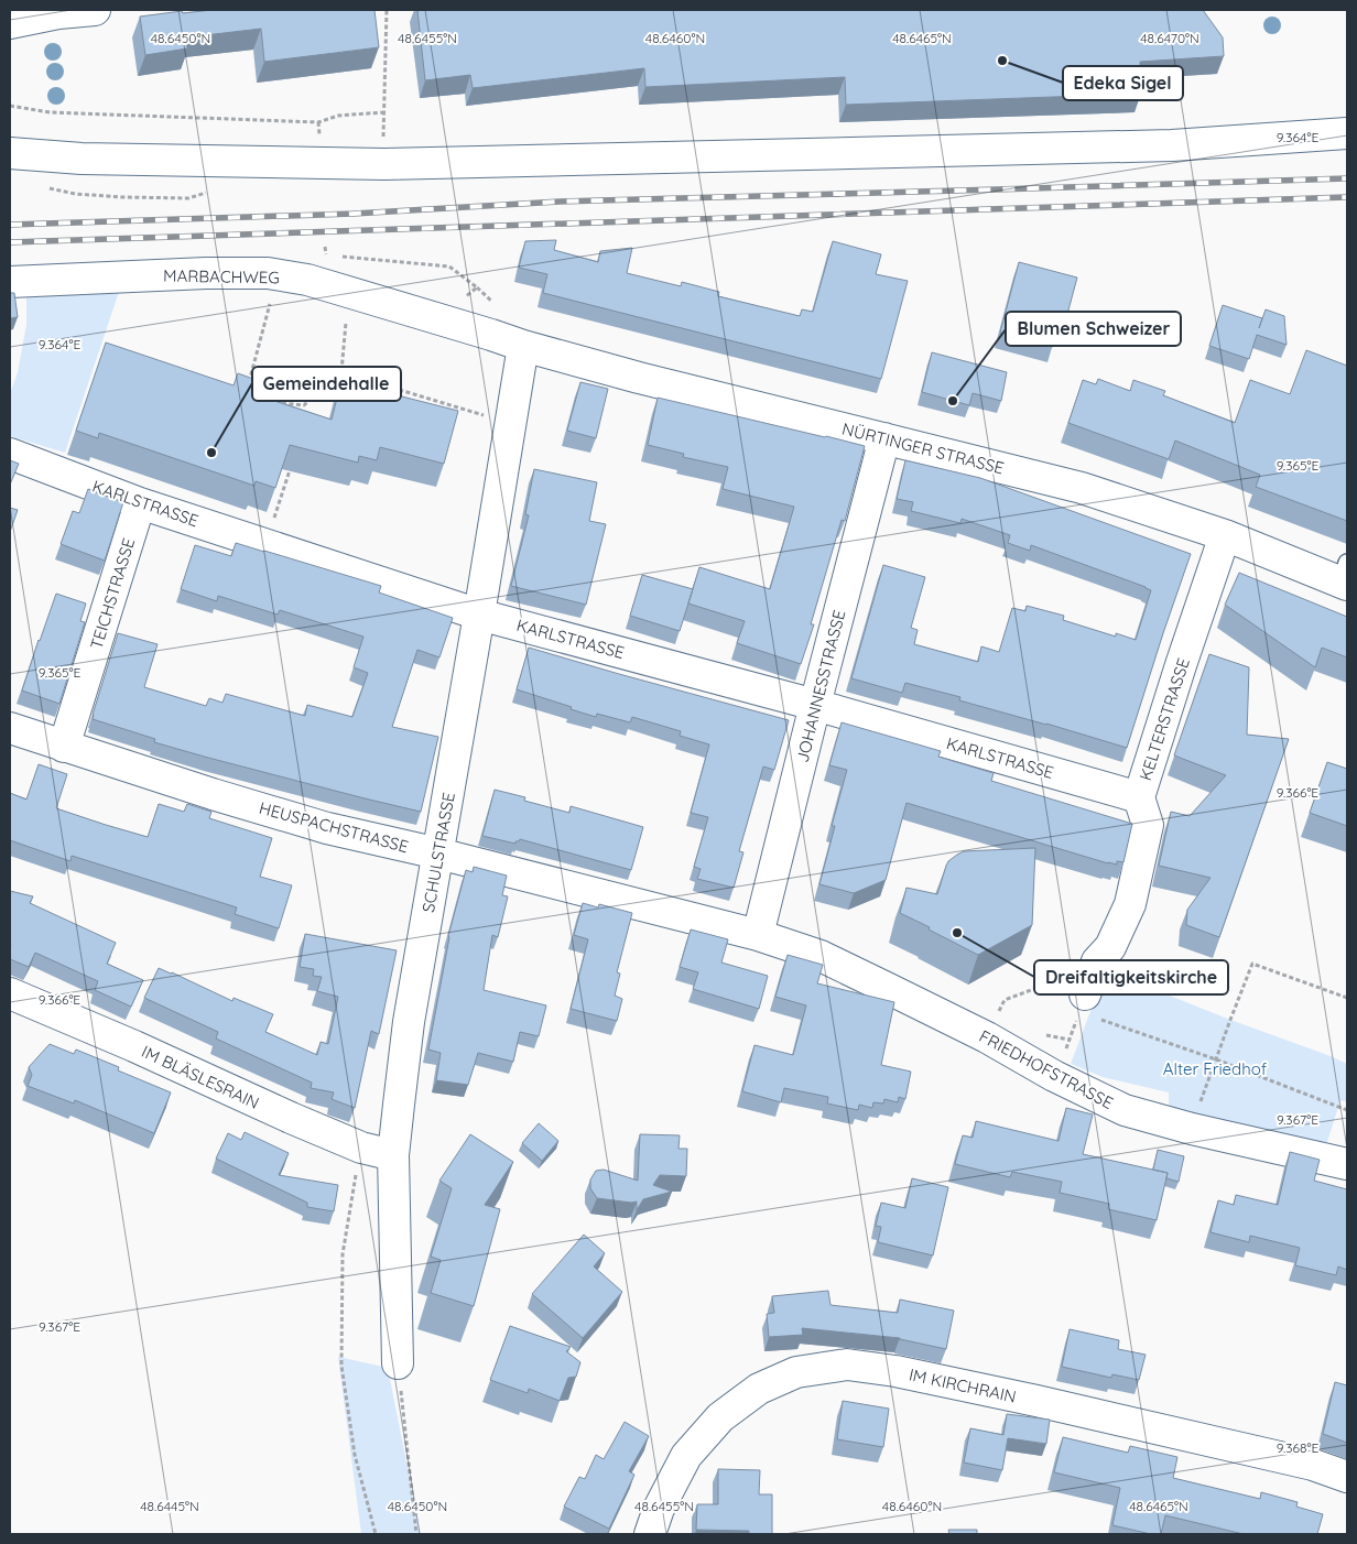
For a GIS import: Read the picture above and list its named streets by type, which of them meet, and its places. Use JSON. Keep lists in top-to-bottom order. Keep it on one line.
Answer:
{"streets":{"street":["MARBACHWEG","NÜRTINGER STRASSE","KARLSTRASSE","TEICHSTRASSE","JOHANNESSTRASSE","KELTERSTRASSE","HEUSPACHSTRASSE","SCHULSTRASSE","FRIEDHOFSTRASSE","IM BLÄSLESRAIN","IM KIRCHRAIN"]},"crossings":[["MARBACHWEG","NÜRTINGER STRASSE"],["NÜRTINGER STRASSE","JOHANNESSTRASSE"],["NÜRTINGER STRASSE","KELTERSTRASSE"],["NÜRTINGER STRASSE","SCHULSTRASSE"],["KARLSTRASSE","TEICHSTRASSE"],["KARLSTRASSE","JOHANNESSTRASSE"],["KARLSTRASSE","KELTERSTRASSE"],["KARLSTRASSE","SCHULSTRASSE"],["TEICHSTRASSE","HEUSPACHSTRASSE"],["JOHANNESSTRASSE","HEUSPACHSTRASSE"],["JOHANNESSTRASSE","FRIEDHOFSTRASSE"],["HEUSPACHSTRASSE","SCHULSTRASSE"],["HEUSPACHSTRASSE","FRIEDHOFSTRASSE"],["SCHULSTRASSE","IM BLÄSLESRAIN"]],"parks":["Alter Friedhof"],"places":["Edeka Sigel","Blumen Schweizer","Gemeindehalle","Dreifaltigkeitskirche"],"coordinates":["48.6465°N","48.6470°N","48.6450°N","48.6455°N","48.6460°N","9.364°E","9.365°E","9.366°E","9.367°E","9.368°E","48.6445°N"]}
